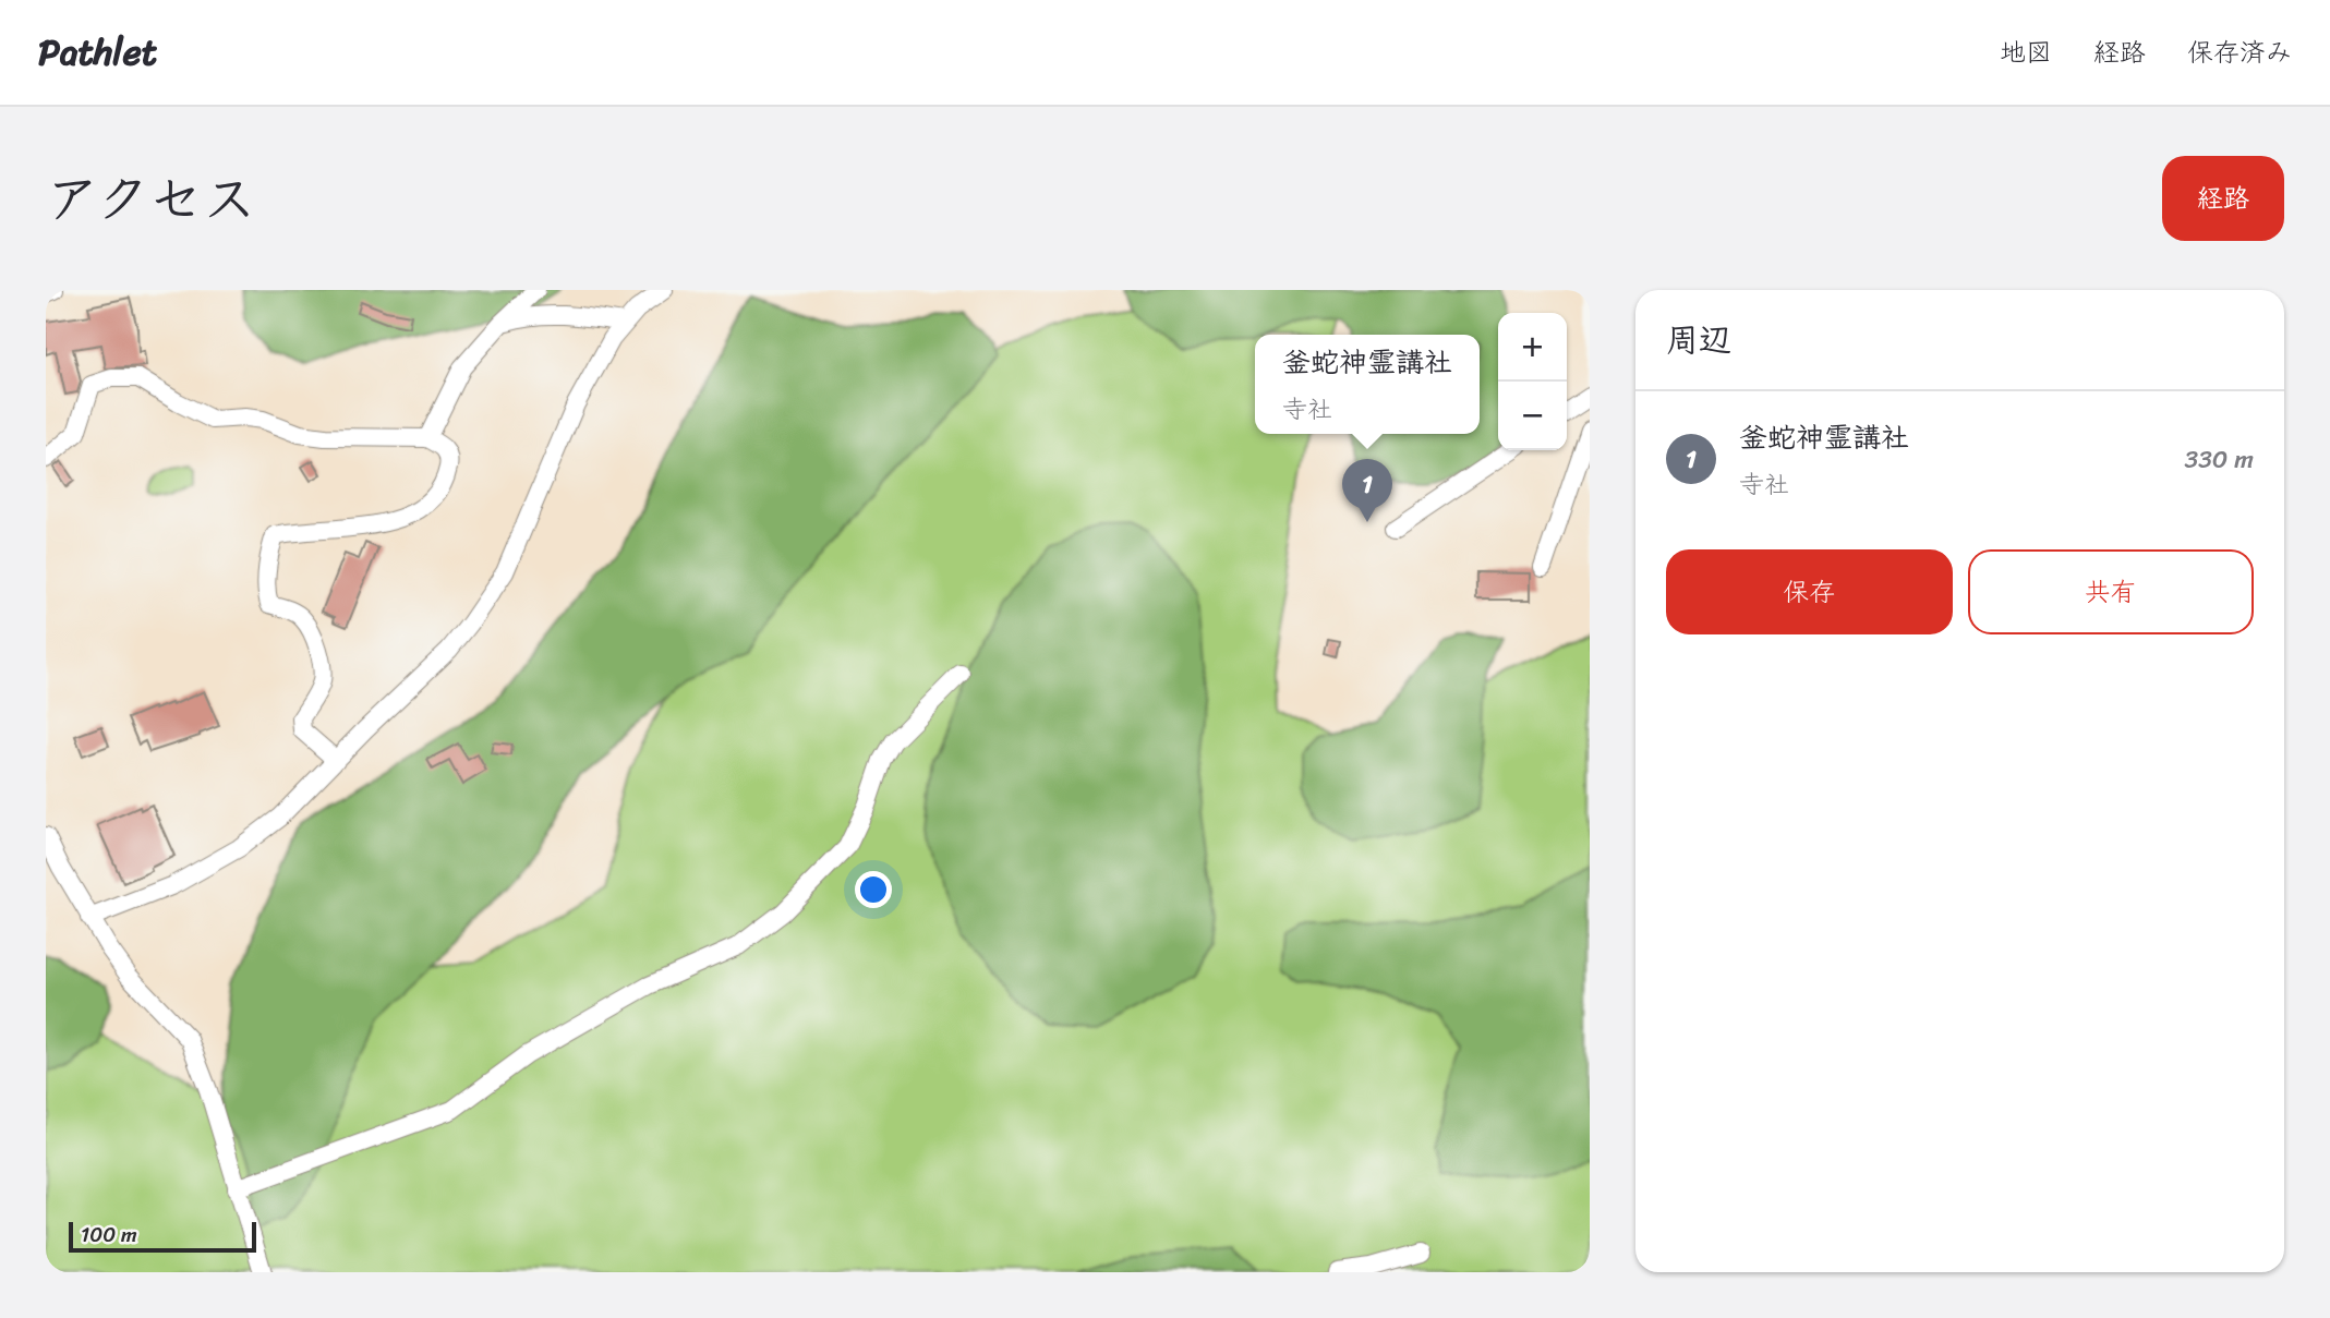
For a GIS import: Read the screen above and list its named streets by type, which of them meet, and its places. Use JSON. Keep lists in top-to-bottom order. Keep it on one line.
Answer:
{"scale_bar":"100 m","page":{"header":"Pathlet","nav":["地図","経路","保存済み"],"title":"アクセス","buttons":["経路",["保存","共有"]],"heading":"周辺","map_buttons":["+","−"],"popup":["釜蛇神霊講社","寺社"],"list":[{"mark":"1","name":"釜蛇神霊講社","note":"寺社","value":"330 m"}],"pins":"1","scale":"100 m"}}
